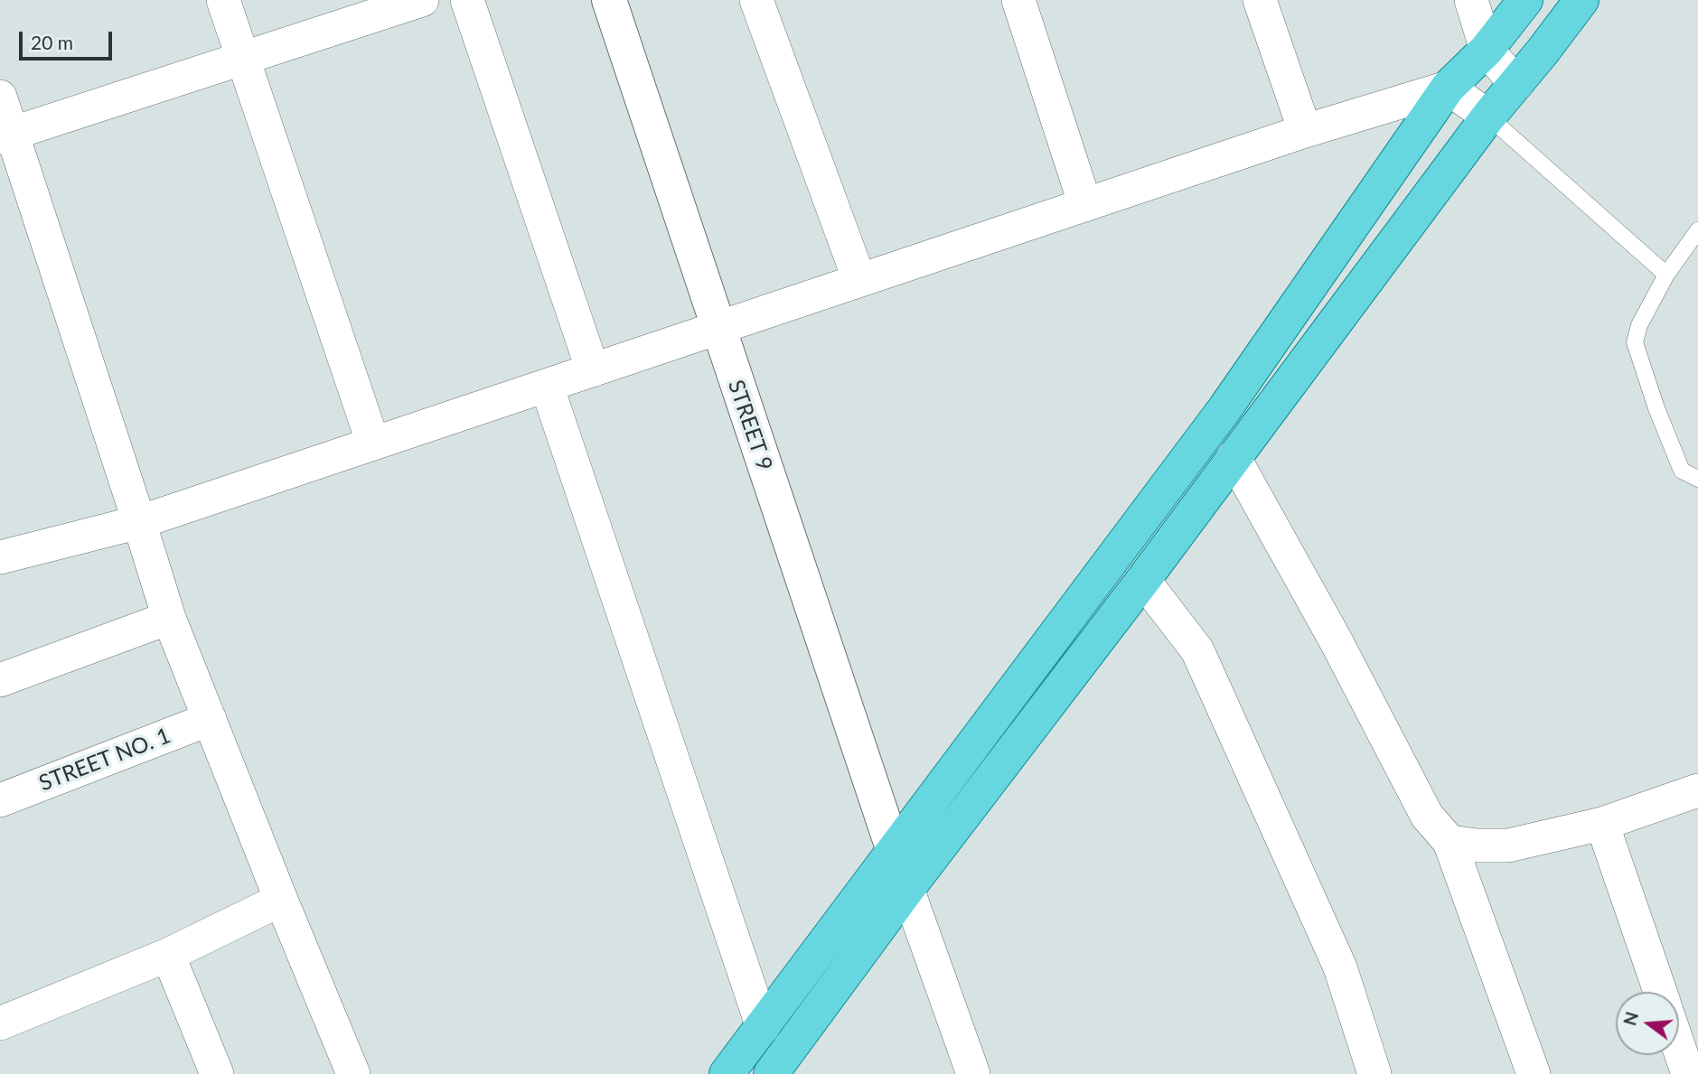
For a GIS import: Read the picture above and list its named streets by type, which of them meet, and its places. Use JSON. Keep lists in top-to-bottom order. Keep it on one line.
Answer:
{"streets":{"street":["STREET 9","STREET NO. 1"]},"scale_bar":"20 m","north":"left"}
